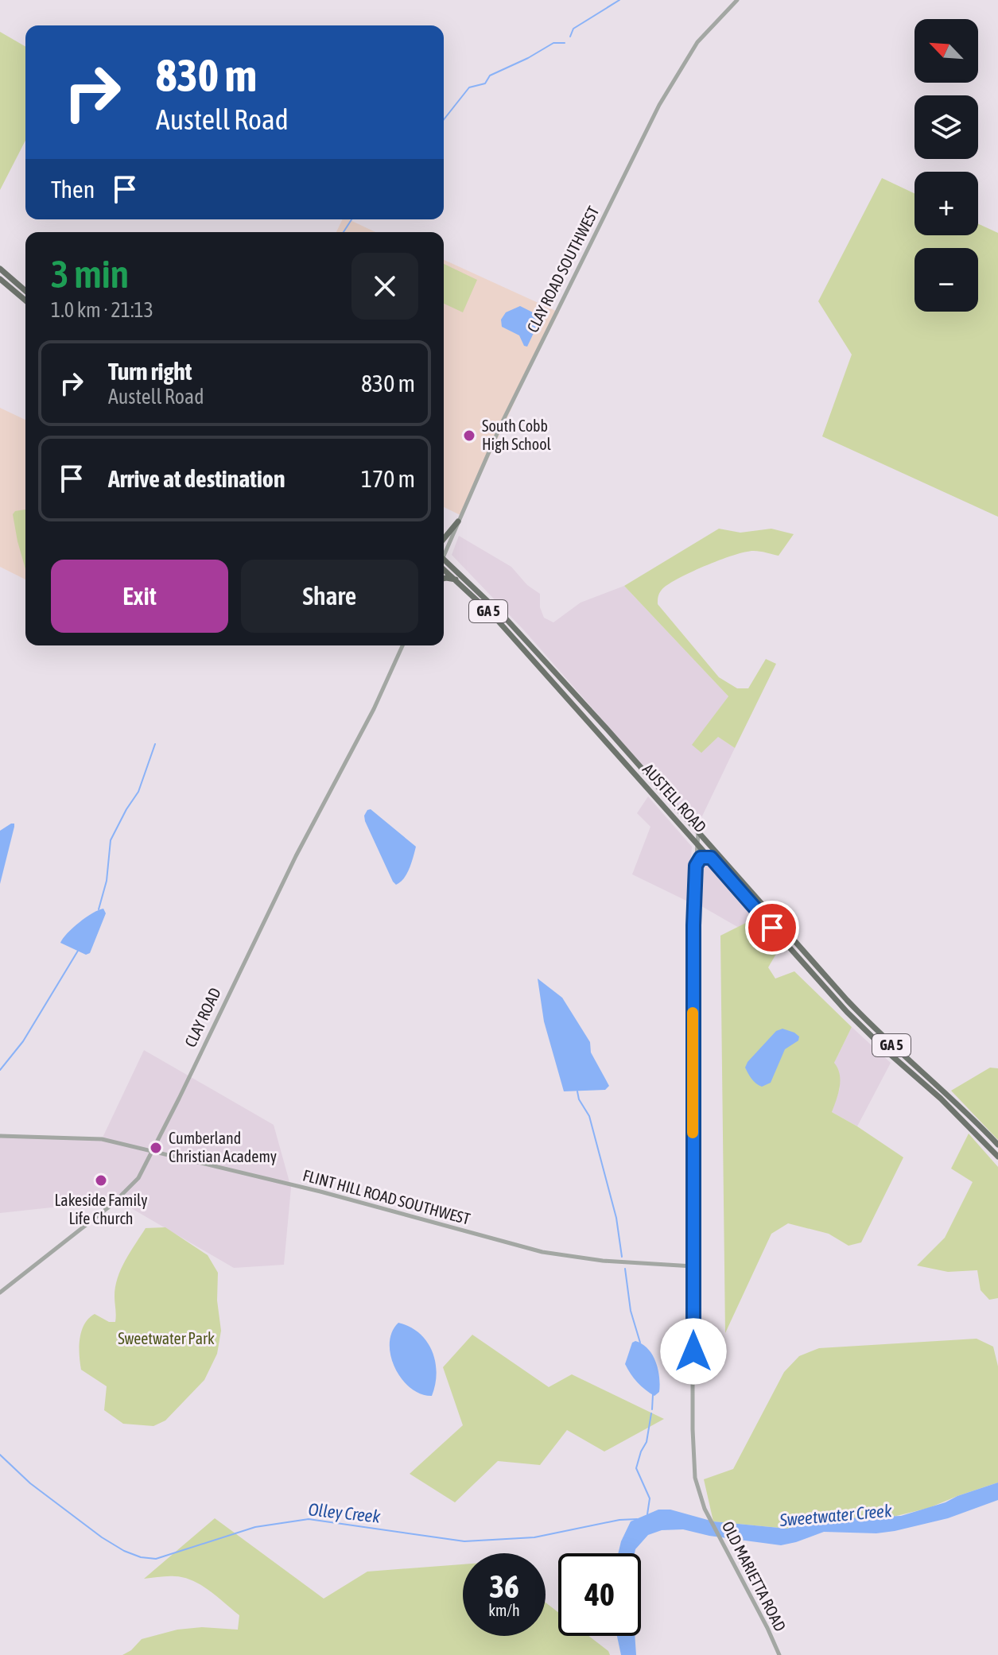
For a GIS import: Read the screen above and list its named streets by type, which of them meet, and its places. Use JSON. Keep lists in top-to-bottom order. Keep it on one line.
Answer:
{"streets":{"main road":["GA 5","AUSTELL ROAD"],"street":["CLAY ROAD SOUTHWEST","CLAY ROAD","FLINT HILL ROAD SOUTHWEST","OLD MARIETTA ROAD"]},"crossings":[["AUSTELL ROAD","OLD MARIETTA ROAD"],["CLAY ROAD","FLINT HILL ROAD SOUTHWEST"],["FLINT HILL ROAD SOUTHWEST","OLD MARIETTA ROAD"]],"water":["Olley Creek","Sweetwater Creek"],"parks":["Sweetwater Park"],"places":["South Cobb High School","Cumberland Christian Academy","Lakeside Family Life Church"],"north":"top left","page":{"map_buttons":["+","−"],"turn":["830 m","Austell Road"],"then":"Then","heading":["3 min","1.0 km · 21:13"],"list":[{"name":"Turn right","note":"Austell Road","value":"830 m"},{"name":"Arrive at destination","value":"170 m"}],"buttons":["Exit","Share"],"speed":"36 km/h","limit":"40"}}
